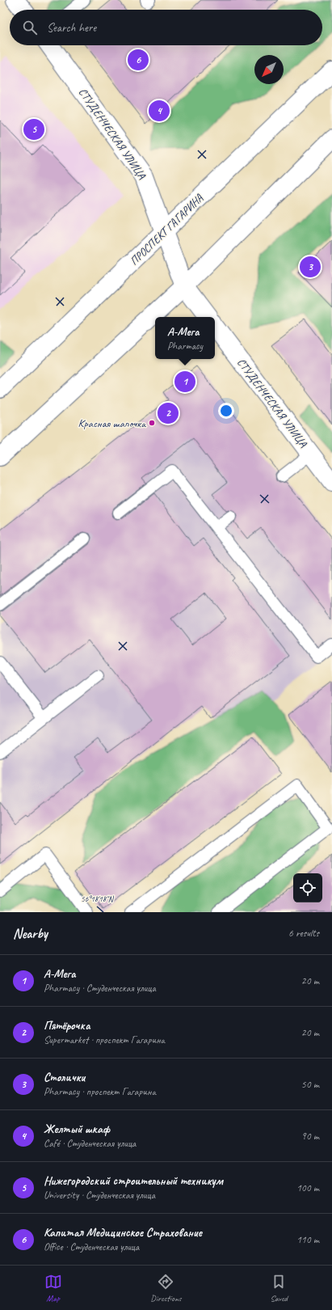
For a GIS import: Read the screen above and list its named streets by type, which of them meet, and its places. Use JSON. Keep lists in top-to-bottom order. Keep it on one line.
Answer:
{"streets":{"main road":["СТУДЕНЧЕСКАЯ УЛИЦА","ПРОСПЕКТ ГАГАРИНА"]},"crossings":[["СТУДЕНЧЕСКАЯ УЛИЦА","ПРОСПЕКТ ГАГАРИНА"]],"places":["Красная шапочка"],"north":"bottom left","page":{"search":"Search here","pins":["6","4","5","3","1","2"],"popup":["А-Мега","Pharmacy"],"heading":["Nearby","6 results"],"list":[{"mark":"1","name":"А-Мега","note":"Pharmacy · Студенческая улица","value":"20 m"},{"mark":"2","name":"Пятёрочка","note":"Supermarket · проспект Гагарина","value":"20 m"},{"mark":"3","name":"Столички","note":"Pharmacy · проспект Гагарина","value":"50 m"},{"mark":"4","name":"Желтый шкаф","note":"Café · Студенческая улица","value":"90 m"},{"mark":"5","name":"Нижегородский строительный техникум","note":"University · Студенческая улица","value":"100 m"},{"mark":"6","name":"Капитал Медицинское Страхование","note":"Office · Студенческая улица","value":"110 m"}],"nav":["Map","Directions","Saved"]},"coordinates":["56°18'18\"N"]}
